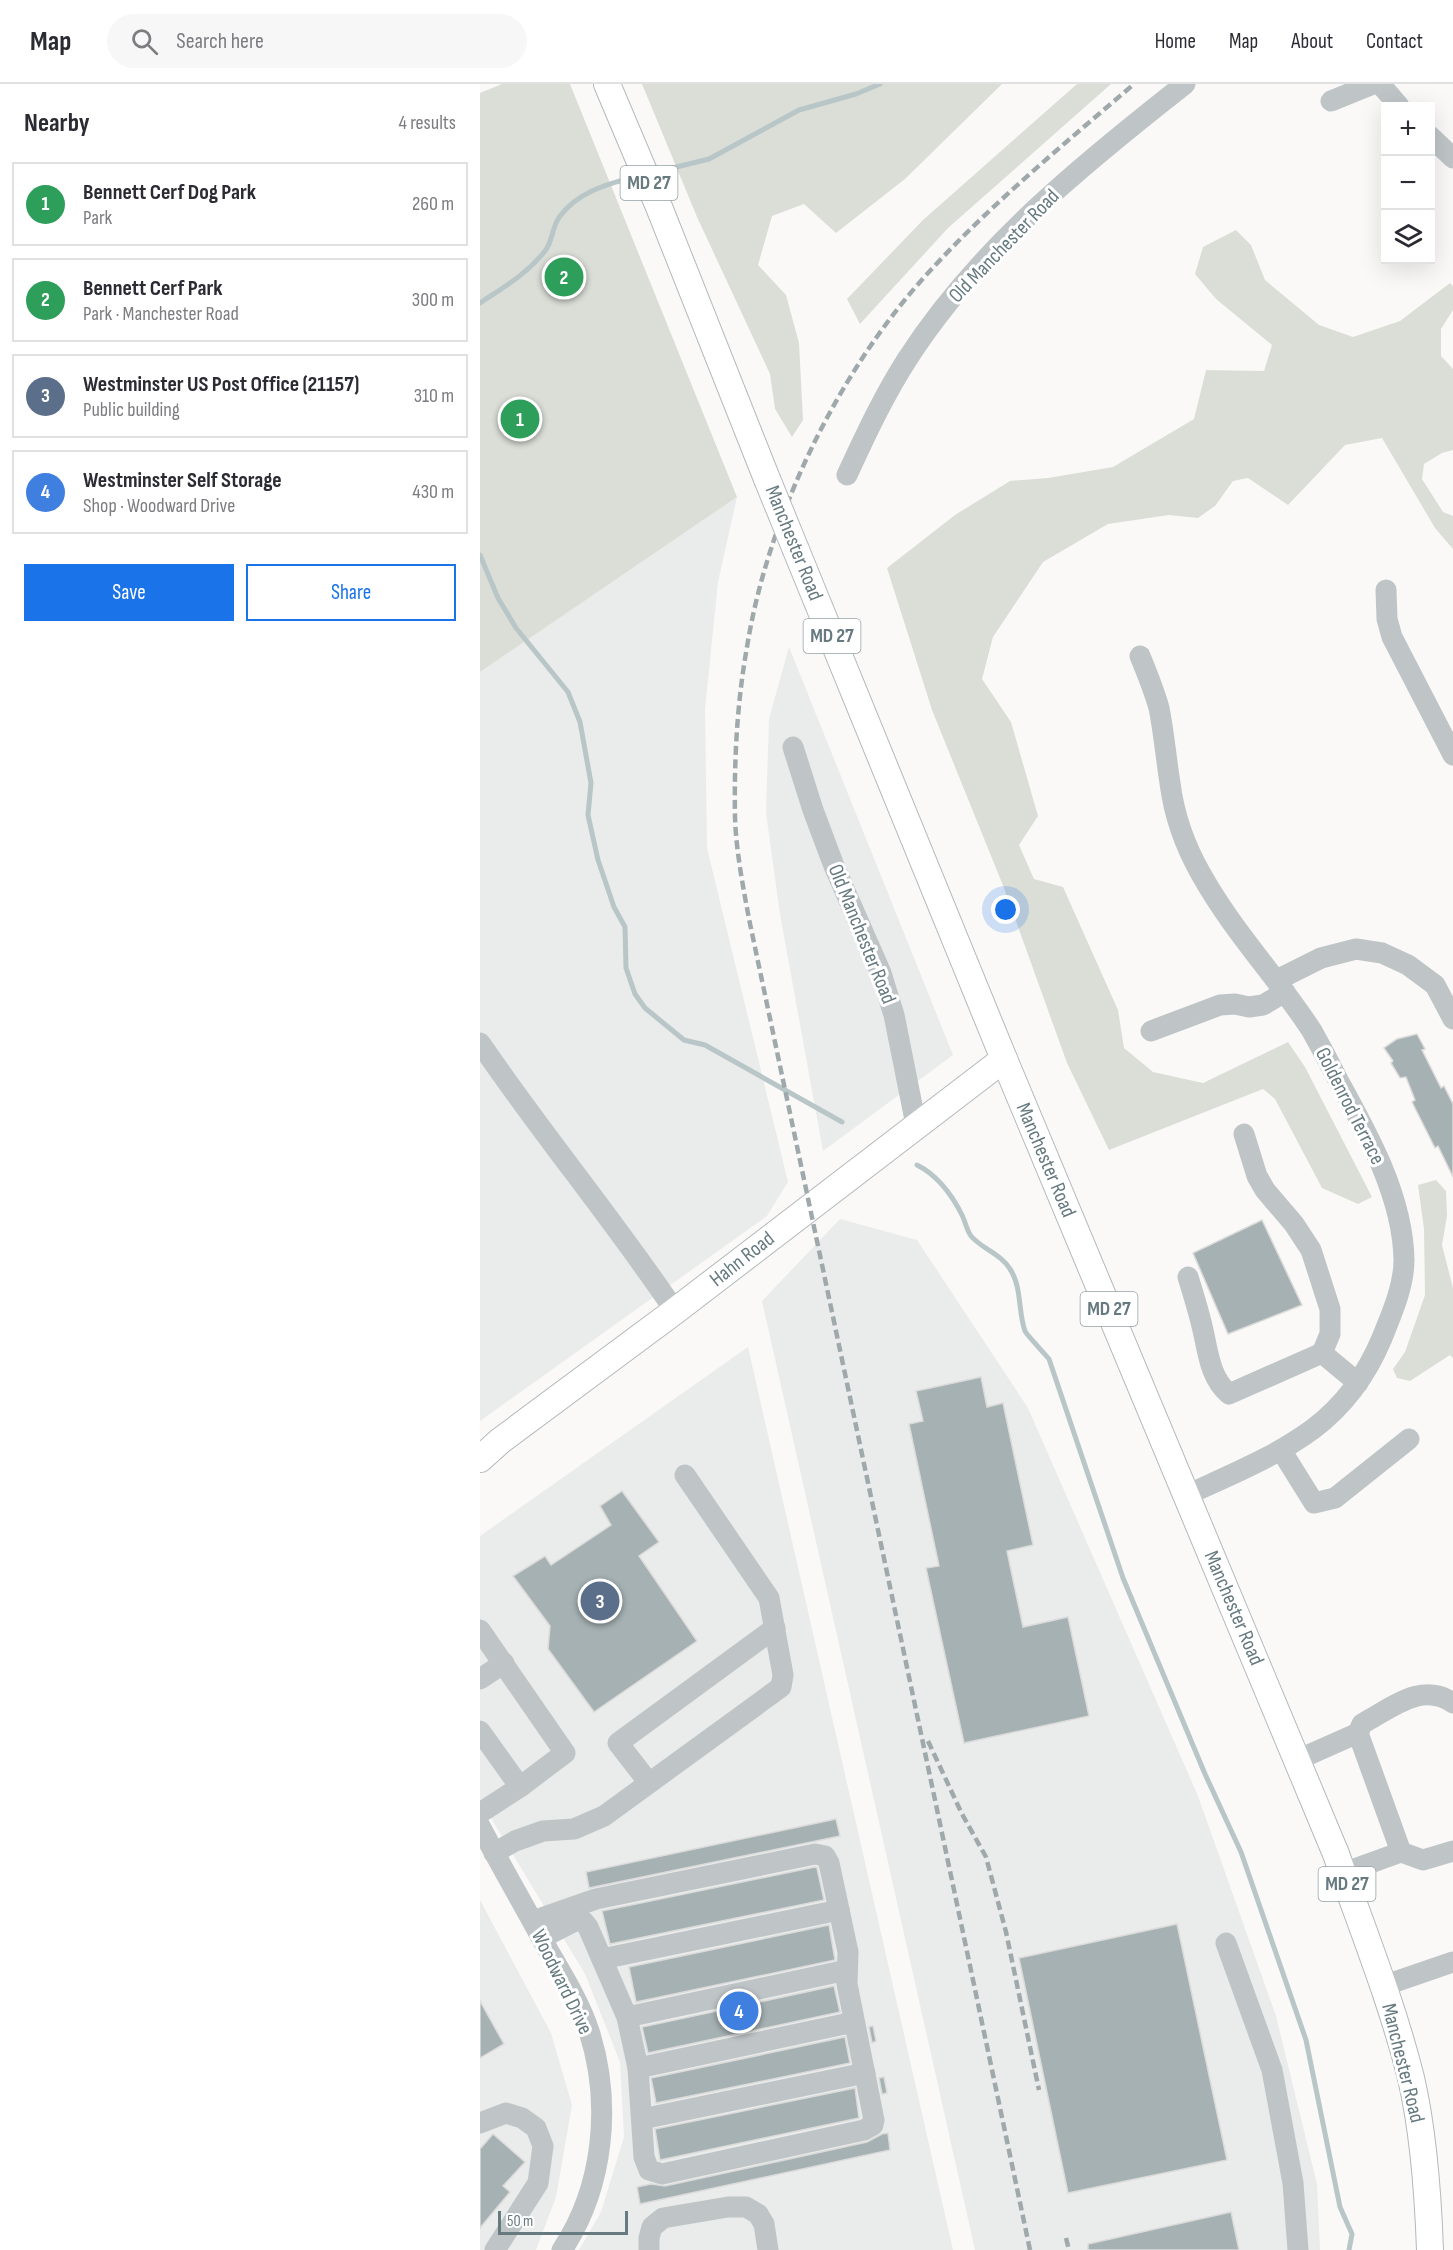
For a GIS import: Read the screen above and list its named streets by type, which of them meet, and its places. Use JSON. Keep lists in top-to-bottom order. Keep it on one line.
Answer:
{"streets":{"main road":["MD 27","Manchester Road","Hahn Road"],"street":["Old Manchester Road","Goldenrod Terrace","Woodward Drive"]},"crossings":[["Old Manchester Road","Hahn Road"],["Manchester Road","Goldenrod Terrace"],["Manchester Road","Hahn Road"]],"scale_bar":"50 m","page":{"header":"Map","search":"Search here","nav":["Home","Map","About","Contact"],"heading":["Nearby","4 results"],"map_buttons":["+","−"],"list":[{"mark":"1","name":"Bennett Cerf Dog Park","note":"Park","value":"260 m"},{"mark":"2","name":"Bennett Cerf Park","note":"Park · Manchester Road","value":"300 m"},{"mark":"3","name":"Westminster US Post Office (21157)","note":"Public building","value":"310 m"},{"mark":"4","name":"Westminster Self Storage","note":"Shop · Woodward Drive","value":"430 m"}],"pins":["2","1","3","4"],"buttons":["Save","Share"],"scale":"50 m"}}
